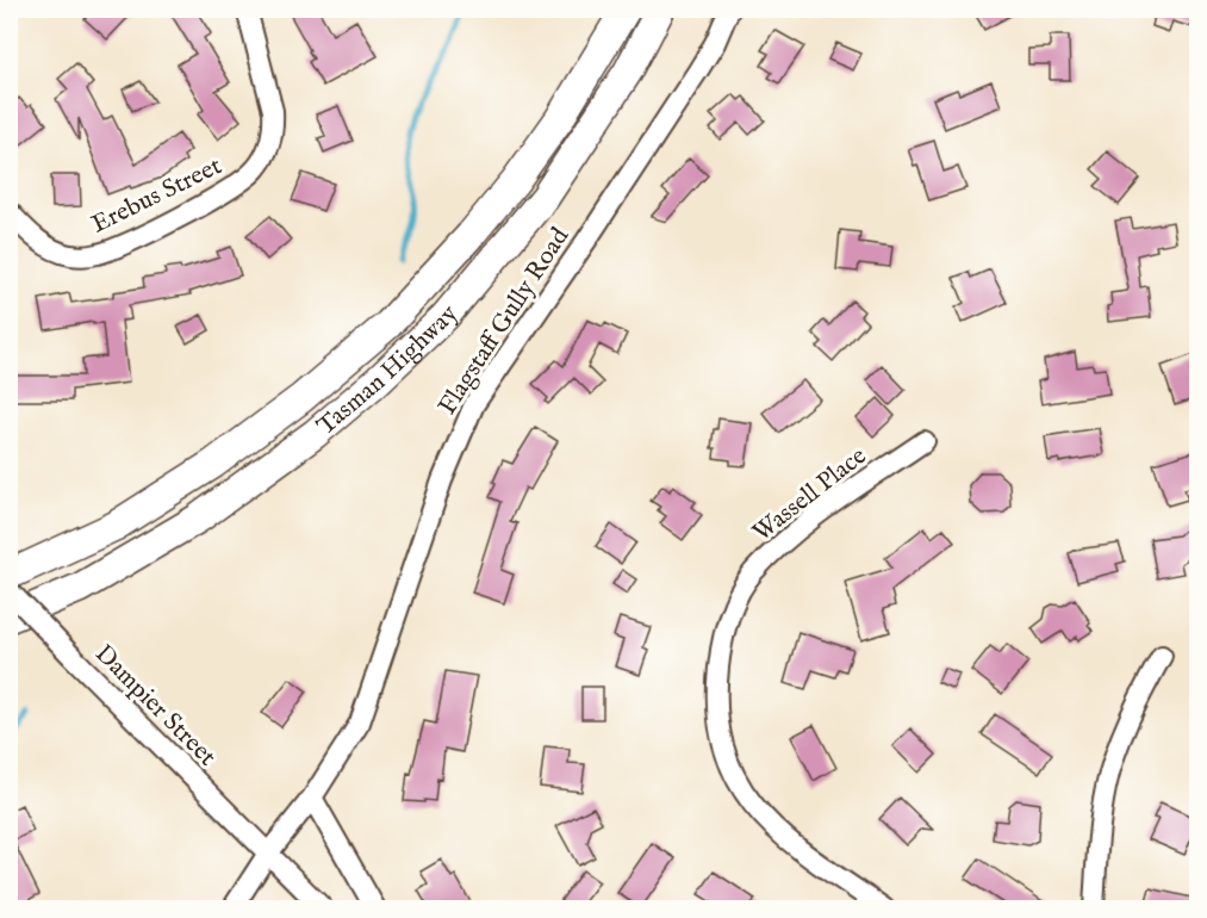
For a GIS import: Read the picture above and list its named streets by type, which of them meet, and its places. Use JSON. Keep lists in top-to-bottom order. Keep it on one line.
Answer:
{"streets":{"highway":["Tasman Highway"],"street":["Erebus Street","Flagstaff Gully Road","Wassell Place","Dampier Street"]},"crossings":[["Flagstaff Gully Road","Dampier Street"]]}
